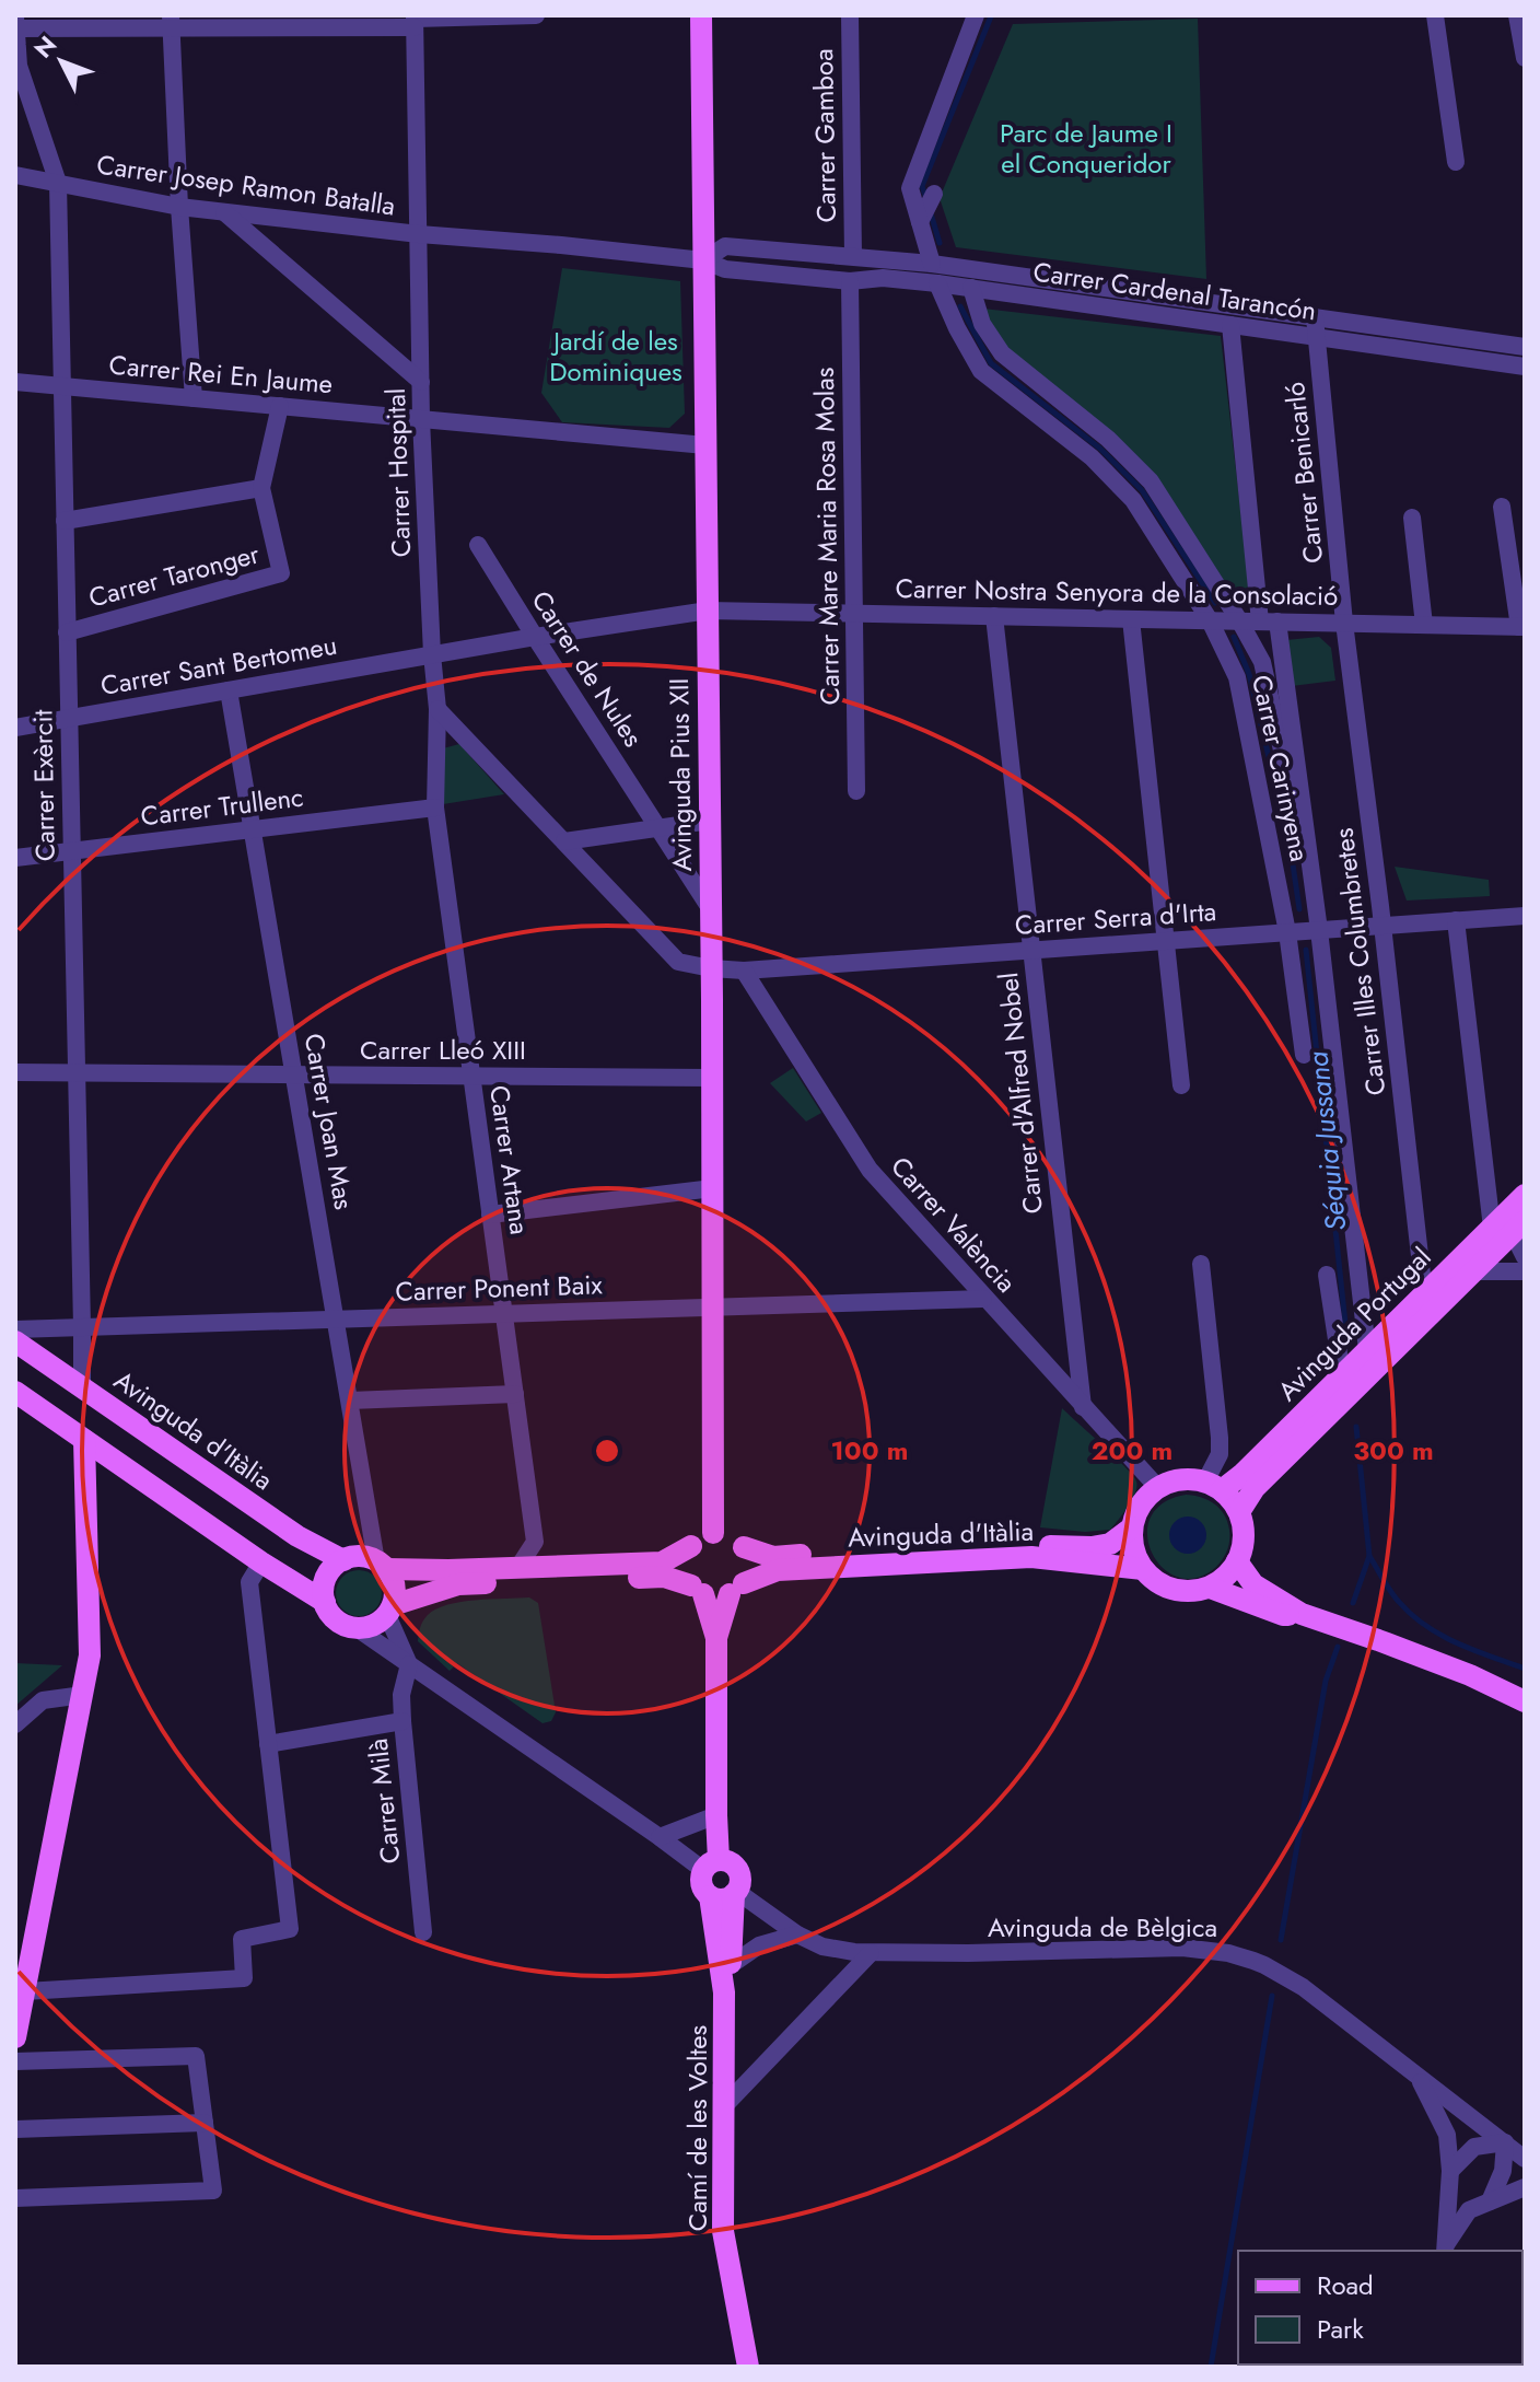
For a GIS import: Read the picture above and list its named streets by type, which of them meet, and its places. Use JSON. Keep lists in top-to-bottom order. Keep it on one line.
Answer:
{"streets":{"main road":["Avinguda Pius XII","Avinguda Portugal","Avinguda d'Itàlia","Camí de les Voltes"],"street":["Carrer Gamboa","Carrer Josep Ramon Batalla","Carrer Cardenal Tarancón","Carrer Rei En Jaume","Carrer Hospital","Carrer Benicarló","Carrer Mare Maria Rosa Molas","Carrer Taronger","Carrer Nostra Senyora de la Consolació","Carrer Sant Bertomeu","Carrer de Nules","Carrer Carinyena","Carrer Exèrcit","Carrer Trullenc","Carrer Serra d'Irta","Carrer Illes Columbretes","Carrer Lleó XIII","Carrer d'Alfred Nobel","Carrer Joan Mas","Carrer Artana","Carrer València","Carrer Ponent Baix","Carrer Milà","Avinguda de Bèlgica"]},"crossings":[["Carrer Gamboa","Carrer Cardenal Tarancón"],["Carrer Josep Ramon Batalla","Carrer Cardenal Tarancón"],["Carrer Josep Ramon Batalla","Carrer Hospital"],["Carrer Josep Ramon Batalla","Carrer Exèrcit"],["Carrer Cardenal Tarancón","Carrer Hospital"],["Carrer Cardenal Tarancón","Carrer Benicarló"],["Carrer Cardenal Tarancón","Carrer Mare Maria Rosa Molas"],["Carrer Cardenal Tarancón","Carrer Carinyena"],["Carrer Cardenal Tarancón","Avinguda Pius XII"],["Carrer Rei En Jaume","Carrer Hospital"],["Carrer Rei En Jaume","Carrer Taronger"],["Carrer Rei En Jaume","Avinguda Pius XII"],["Carrer Rei En Jaume","Carrer Exèrcit"],["Carrer Hospital","Carrer Sant Bertomeu"],["Carrer Hospital","Carrer Artana"],["Carrer Benicarló","Carrer Nostra Senyora de la Consolació"],["Carrer Benicarló","Carrer Illes Columbretes"],["Carrer Mare Maria Rosa Molas","Carrer Nostra Senyora de la Consolació"],["Carrer Taronger","Carrer Exèrcit"],["Carrer Nostra Senyora de la Consolació","Carrer Sant Bertomeu"],["Carrer Nostra Senyora de la Consolació","Carrer de Nules"],["Carrer Nostra Senyora de la Consolació","Carrer Carinyena"],["Carrer Nostra Senyora de la Consolació","Avinguda Pius XII"],["Carrer Nostra Senyora de la Consolació","Carrer Illes Columbretes"],["Carrer Nostra Senyora de la Consolació","Carrer d'Alfred Nobel"],["Carrer Sant Bertomeu","Carrer de Nules"],["Carrer Sant Bertomeu","Carrer Exèrcit"],["Carrer Sant Bertomeu","Carrer Joan Mas"],["Carrer de Nules","Avinguda Pius XII"],["Carrer Carinyena","Carrer Serra d'Irta"],["Carrer Carinyena","Avinguda Portugal"],["Avinguda Pius XII","Carrer Serra d'Irta"],["Avinguda Pius XII","Carrer Lleó XIII"],["Avinguda Pius XII","Carrer Ponent Baix"],["Avinguda Pius XII","Avinguda d'Itàlia"],["Carrer Exèrcit","Carrer Trullenc"],["Carrer Exèrcit","Carrer Lleó XIII"],["Carrer Exèrcit","Carrer Ponent Baix"],["Carrer Exèrcit","Avinguda d'Itàlia"],["Carrer Trullenc","Carrer Joan Mas"],["Carrer Trullenc","Carrer Artana"],["Carrer Serra d'Irta","Carrer Illes Columbretes"],["Carrer Serra d'Irta","Carrer d'Alfred Nobel"],["Carrer Serra d'Irta","Carrer València"],["Carrer Illes Columbretes","Avinguda Portugal"],["Carrer Lleó XIII","Carrer Joan Mas"],["Carrer Lleó XIII","Carrer Artana"],["Carrer d'Alfred Nobel","Carrer València"],["Carrer Joan Mas","Carrer Ponent Baix"],["Carrer Joan Mas","Avinguda d'Itàlia"],["Carrer Artana","Carrer Ponent Baix"],["Carrer València","Carrer Ponent Baix"],["Carrer València","Avinguda Portugal"],["Carrer València","Avinguda d'Itàlia"],["Avinguda Portugal","Avinguda d'Itàlia"],["Avinguda de Bèlgica","Camí de les Voltes"]],"water":["Séquia Jussana"],"parks":["Parc de Jaume I el Conqueridor","Jardí de les Dominiques"],"legend":["Road","Park"],"north":"top left","rings":["100 m","200 m","300 m"]}
